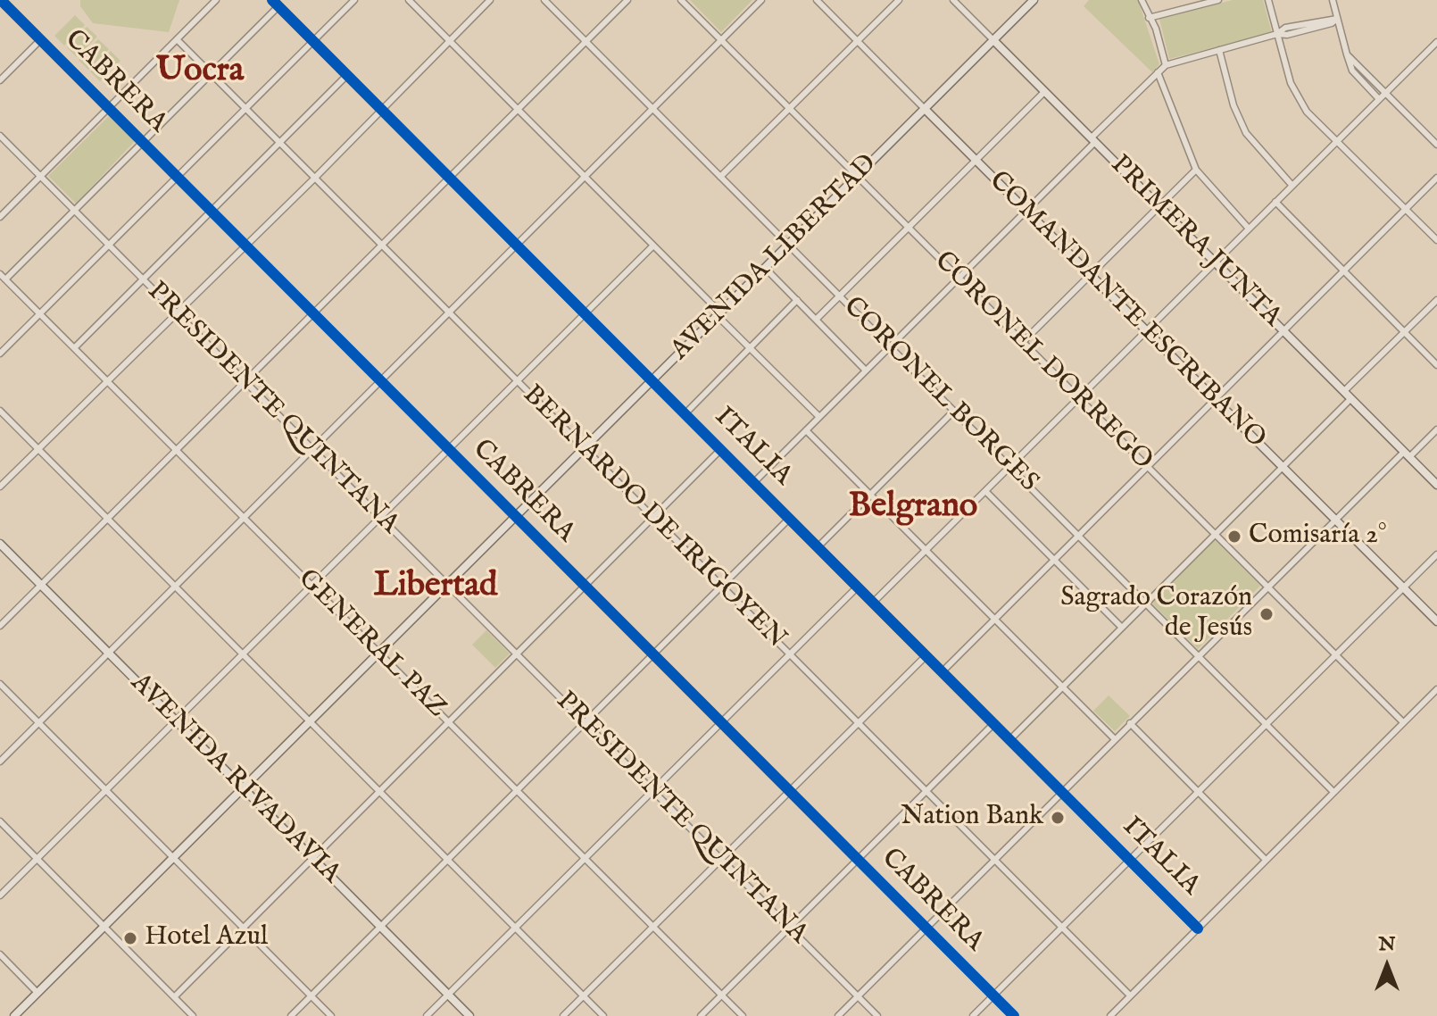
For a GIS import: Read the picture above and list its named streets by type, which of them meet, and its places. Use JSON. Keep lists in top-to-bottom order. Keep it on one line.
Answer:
{"streets":{"main road":["PRIMERA JUNTA","AVENIDA LIBERTAD","COMANDANTE ESCRIBANO","ITALIA","AVENIDA RIVADAVIA"],"street":["CABRERA","CORONEL DORREGO","CORONEL BORGES","PRESIDENTE QUINTANA","BERNARDO DE IRIGOYEN","GENERAL PAZ"]},"crossings":[["CABRERA","AVENIDA LIBERTAD"],["PRIMERA JUNTA","AVENIDA LIBERTAD"],["AVENIDA LIBERTAD","COMANDANTE ESCRIBANO"],["AVENIDA LIBERTAD","CORONEL DORREGO"],["AVENIDA LIBERTAD","CORONEL BORGES"],["AVENIDA LIBERTAD","PRESIDENTE QUINTANA"],["AVENIDA LIBERTAD","ITALIA"],["AVENIDA LIBERTAD","BERNARDO DE IRIGOYEN"],["AVENIDA LIBERTAD","GENERAL PAZ"],["AVENIDA LIBERTAD","AVENIDA RIVADAVIA"]],"districts":["Uocra","Belgrano","Libertad"],"places":["Comisaría 2°","Sagrado Corazón de Jesús","Nation Bank","Hotel Azul"],"north":"top"}
